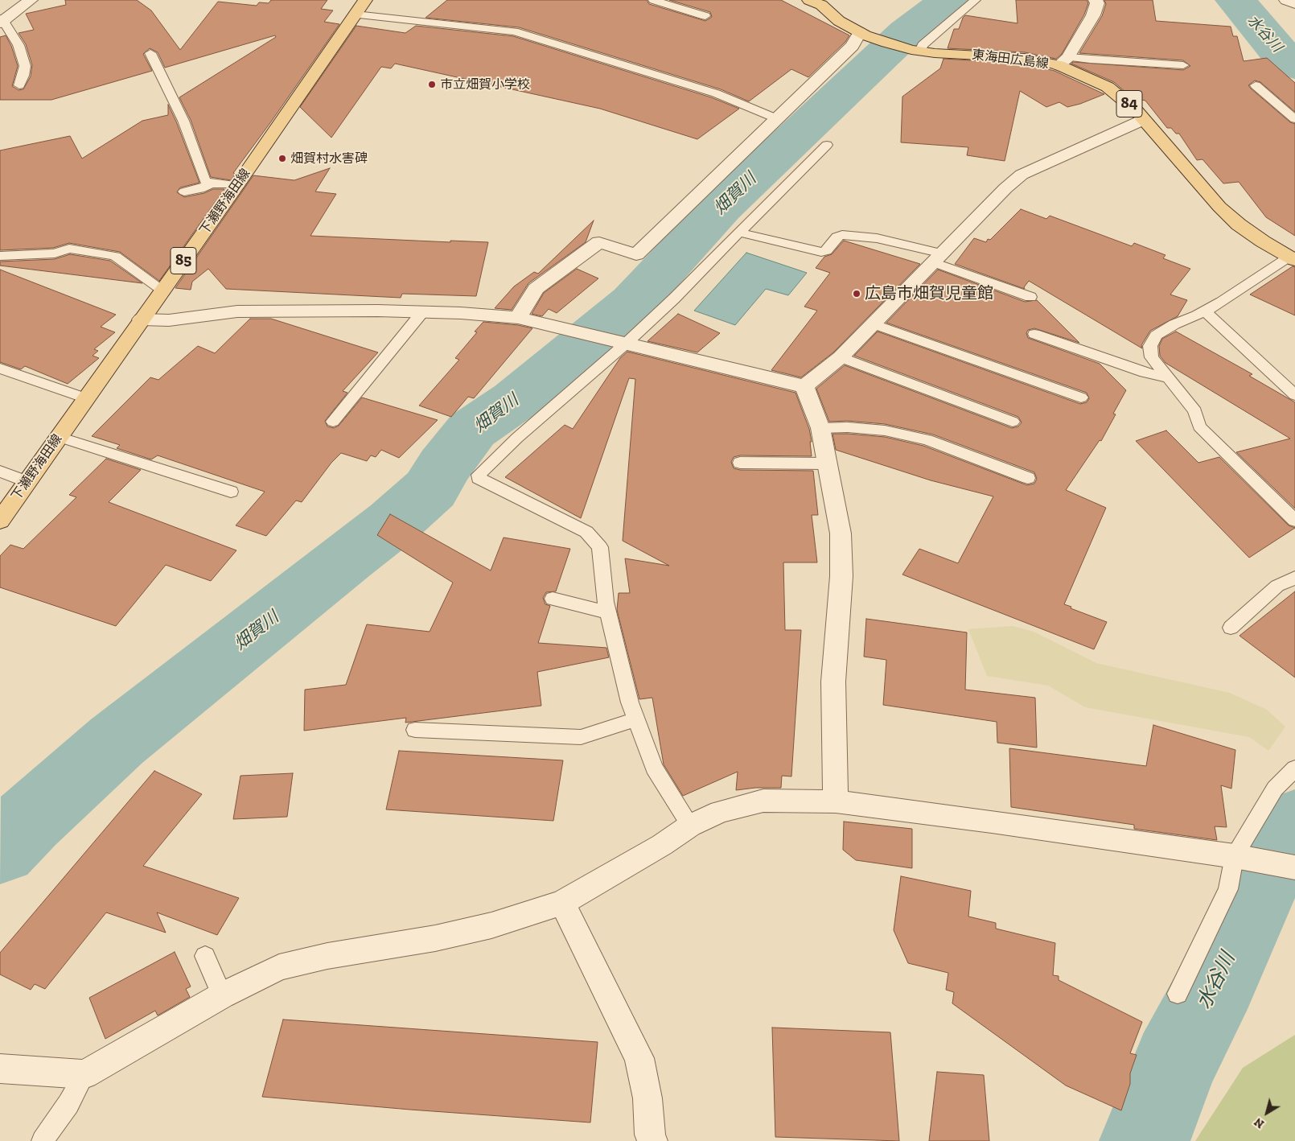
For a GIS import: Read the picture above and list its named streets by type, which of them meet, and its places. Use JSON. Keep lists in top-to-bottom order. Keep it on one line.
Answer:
{"streets":{"main road":["東海田広島線","84","下瀬野海田線","85"]},"water":["水谷川","畑賀川"],"places":["市立畑賀小学校","畑賀村水害碑","広島市畑賀児童館"],"north":"bottom left"}
